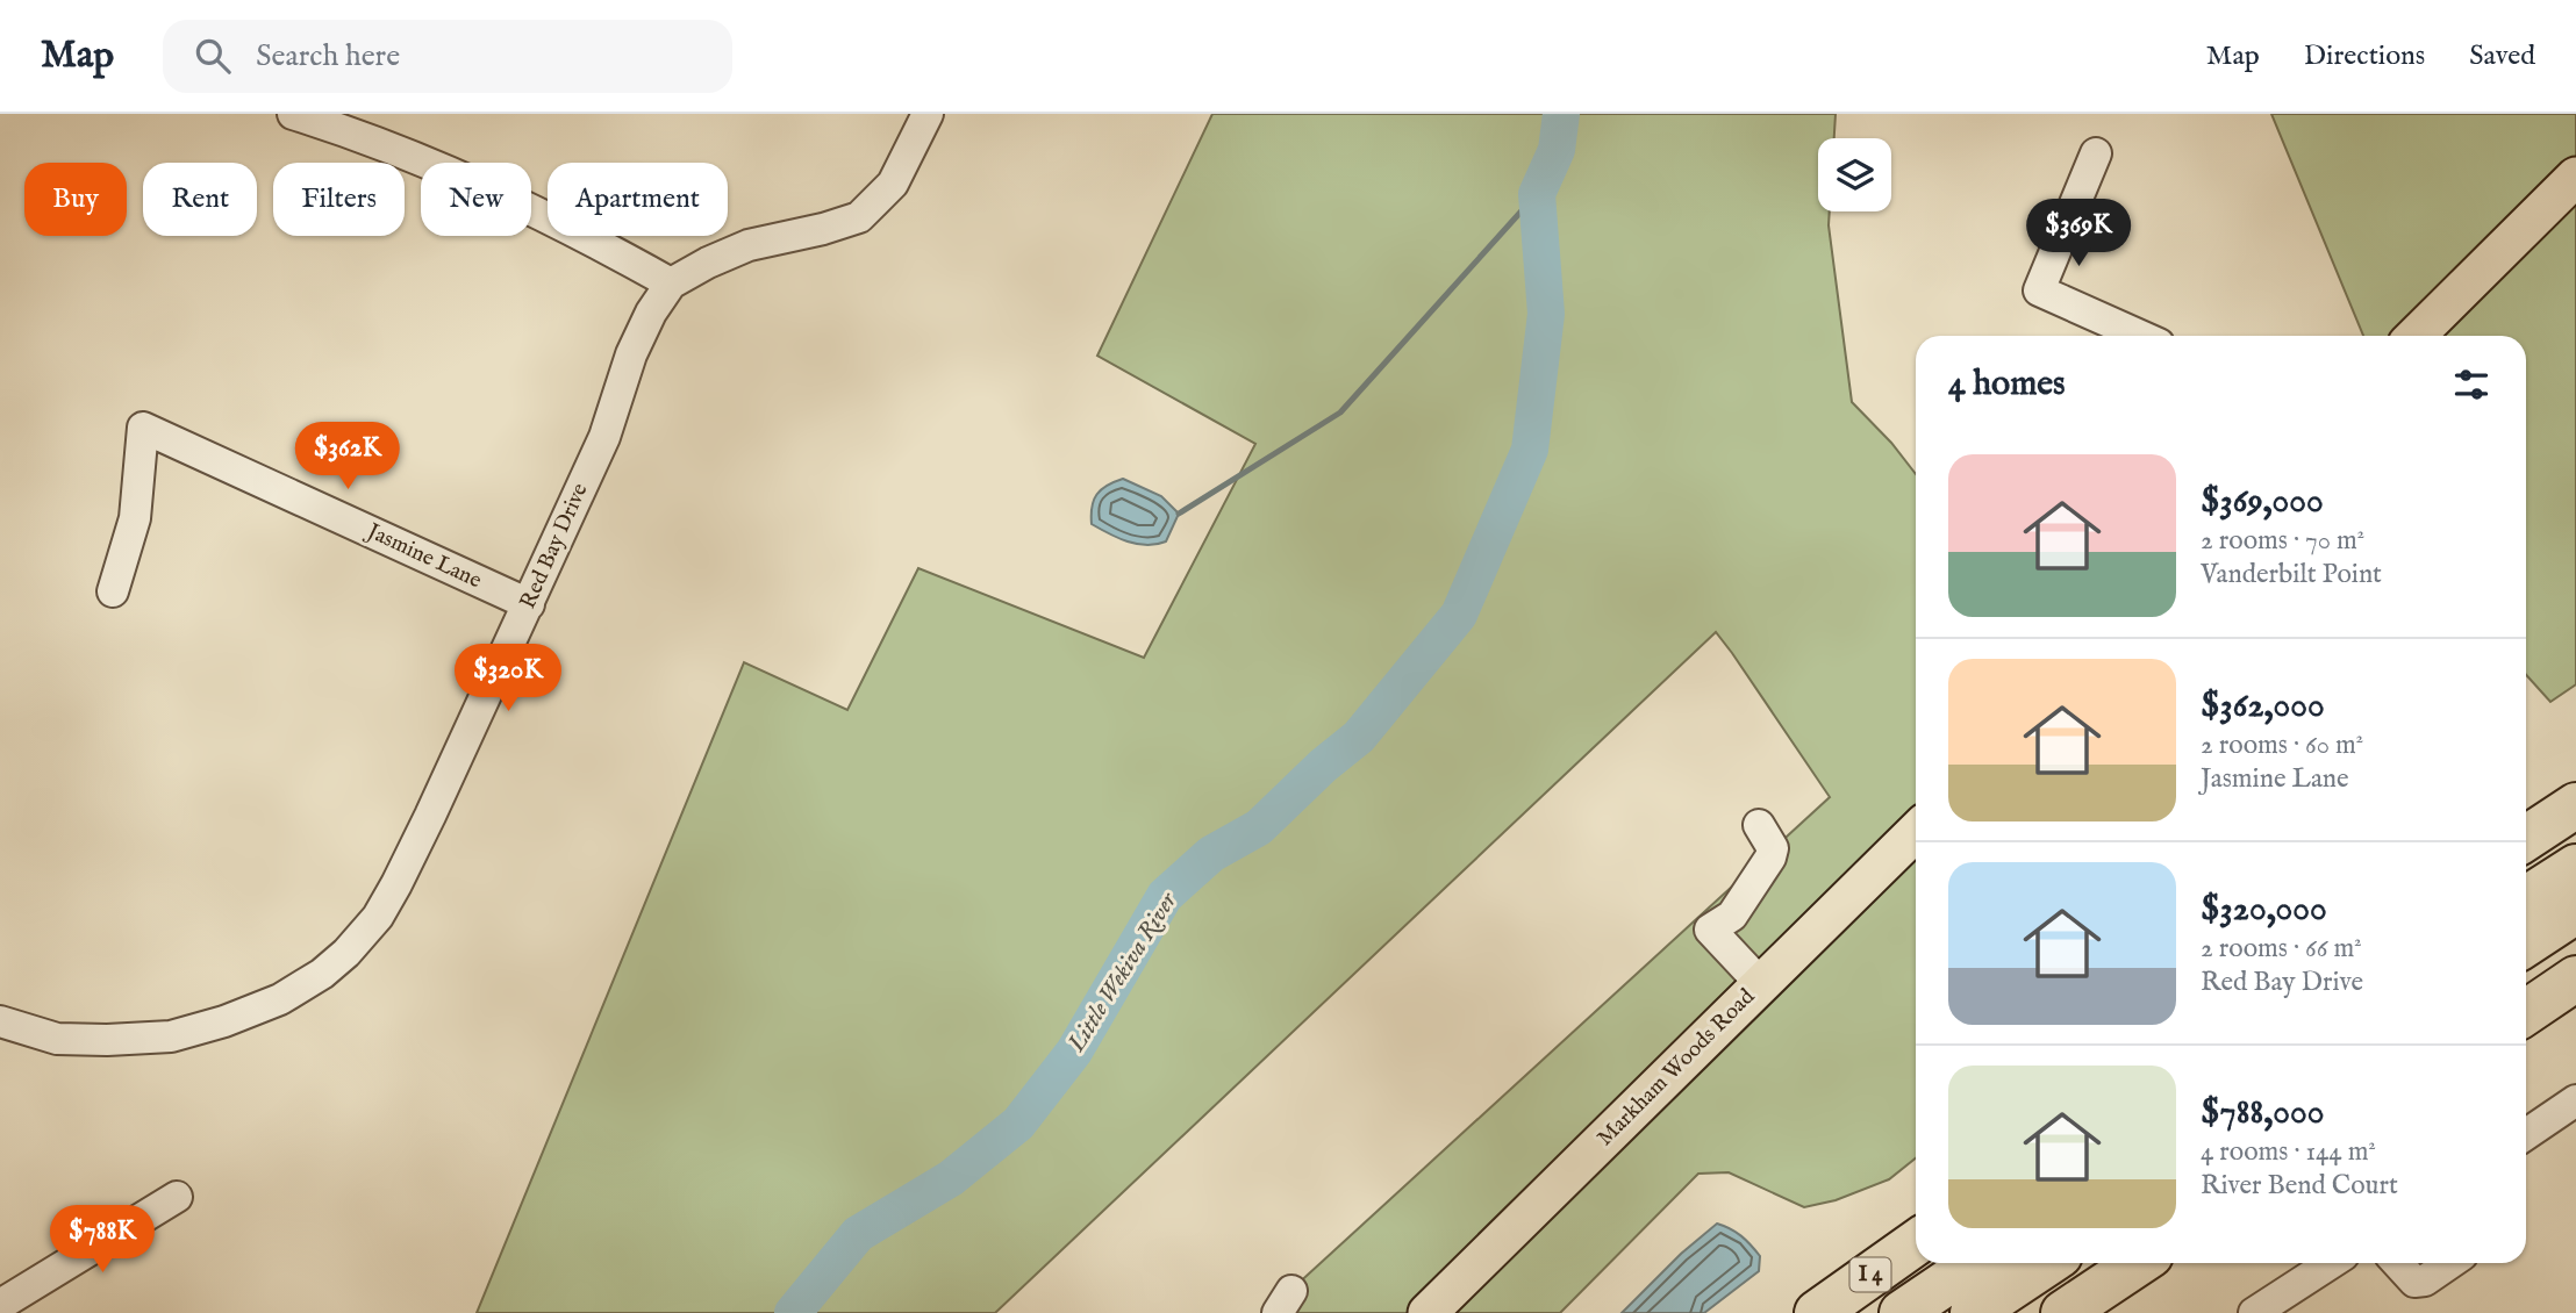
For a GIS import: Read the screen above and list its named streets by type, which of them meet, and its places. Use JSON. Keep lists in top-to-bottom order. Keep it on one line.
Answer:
{"streets":{"highway":["I 4"],"main road":["Markham Woods Road"],"street":["Red Bay Drive","Jasmine Lane"]},"crossings":[["Red Bay Drive","Jasmine Lane"]],"water":["Little Wekiva River"],"page":{"header":"Map","search":"Search here","nav":["Map","Directions","Saved"],"chip":["Buy","Rent","Filters","New","Apartment"],"price":["$369K","$362K","$320K","$788K"],"heading":"4 homes","list":[{"name":"$369,000","note":"2 rooms · 70 m² · Vanderbilt Point"},{"name":"$362,000","note":"2 rooms · 60 m² · Jasmine Lane"},{"name":"$320,000","note":"2 rooms · 66 m² · Red Bay Drive"},{"name":"$788,000","note":"4 rooms · 144 m² · River Bend Court"}]}}
